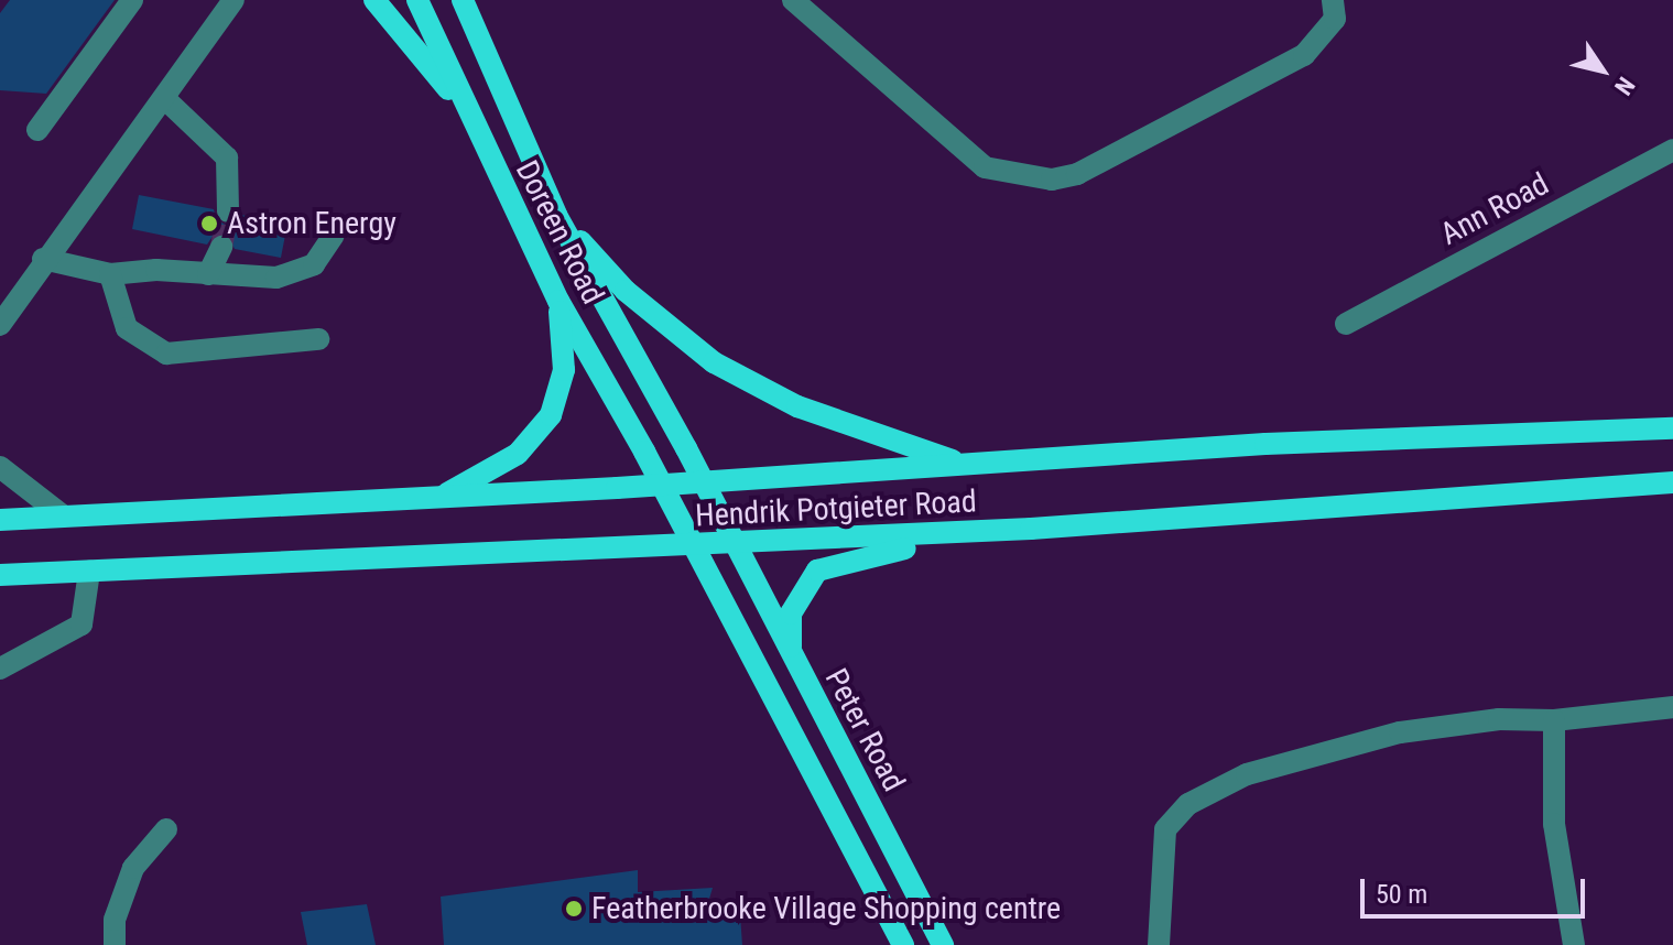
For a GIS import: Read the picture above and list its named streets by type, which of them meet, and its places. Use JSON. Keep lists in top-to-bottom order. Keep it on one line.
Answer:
{"streets":{"main road":["Doreen Road","Hendrik Potgieter Road","Peter Road"],"street":["Ann Road"]},"crossings":[["Doreen Road","Hendrik Potgieter Road"],["Doreen Road","Peter Road"],["Hendrik Potgieter Road","Peter Road"]],"places":["Astron Energy","Featherbrooke Village Shopping centre"],"scale_bar":"50 m","north":"bottom right"}
